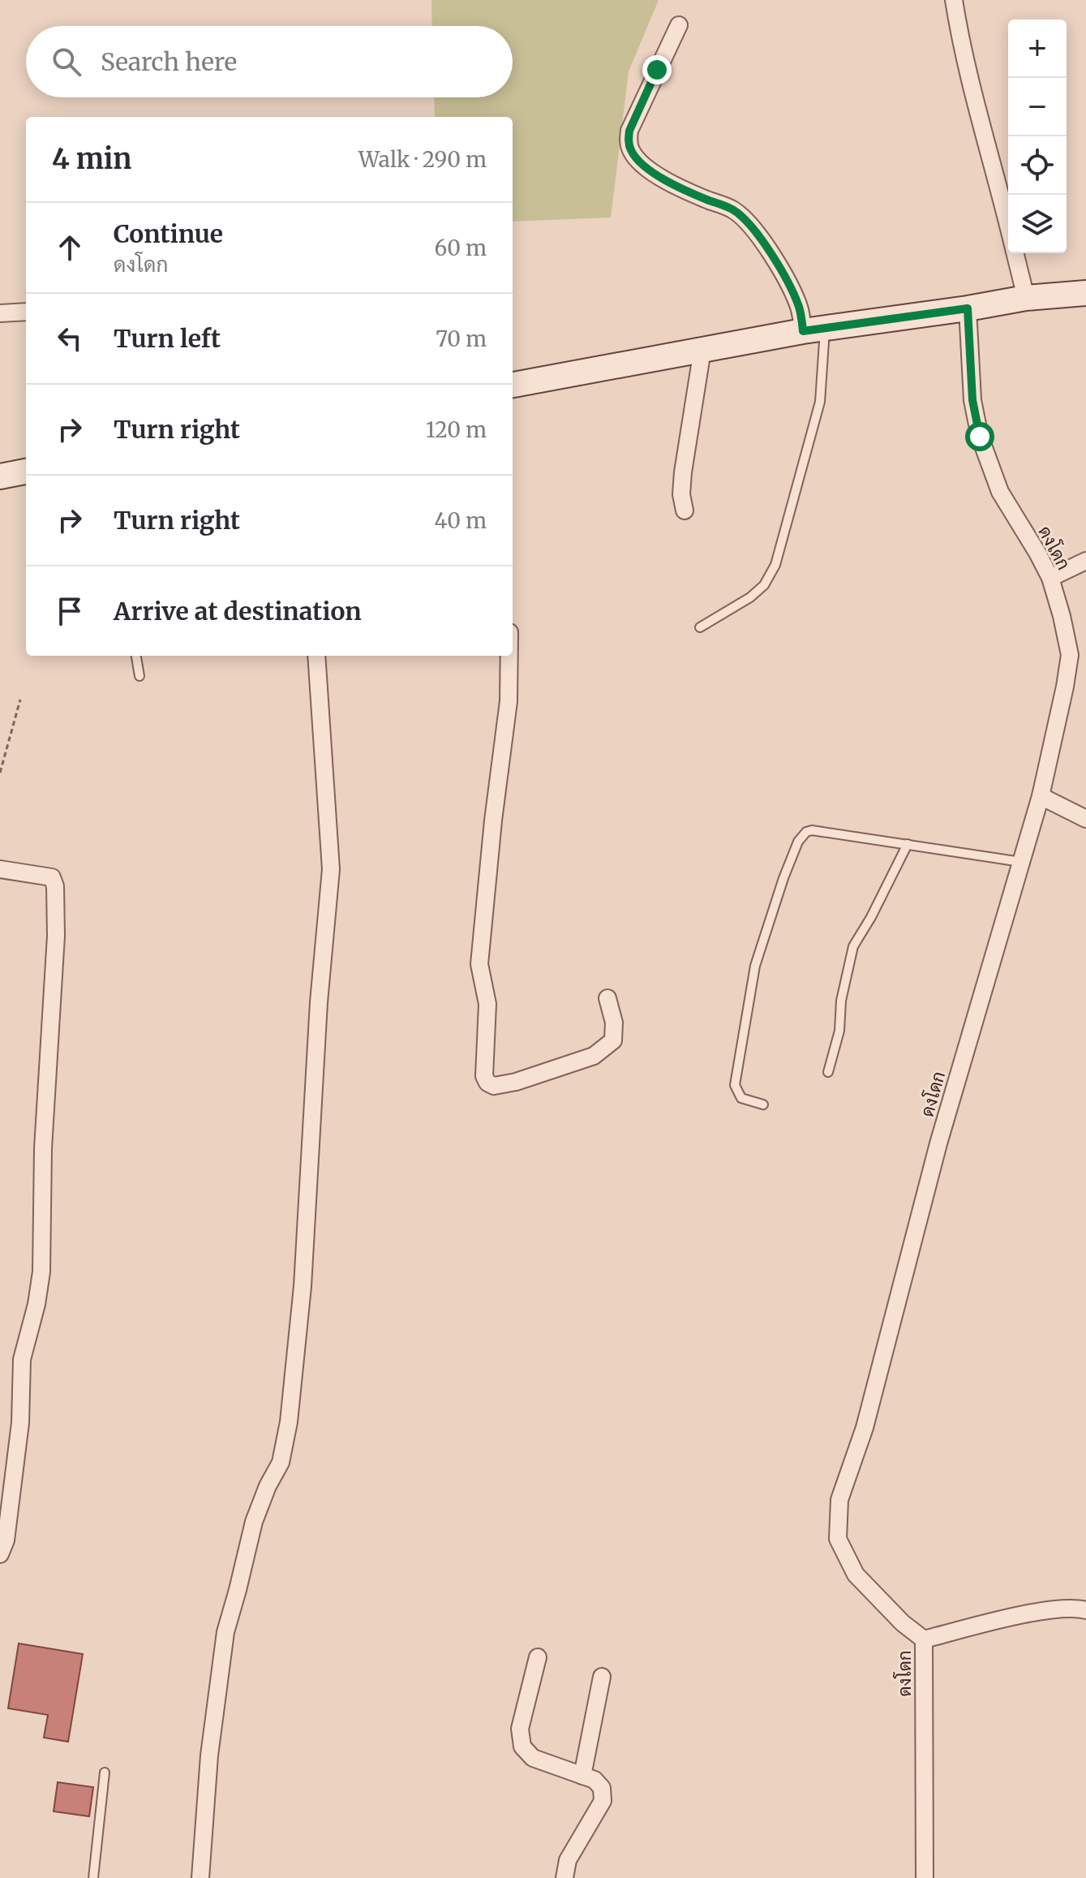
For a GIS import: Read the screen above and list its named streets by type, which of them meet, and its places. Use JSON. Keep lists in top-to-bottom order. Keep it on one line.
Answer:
{"streets":{"street":["ดงโดก"]},"page":{"map_buttons":["+","−"],"search":"Search here","heading":["4 min","Walk · 290 m"],"list":[["Continue","ดงโดก","60 m"],["Turn left","70 m"],["Turn right","120 m"],["Turn right","40 m"],"Arrive at destination"]}}
